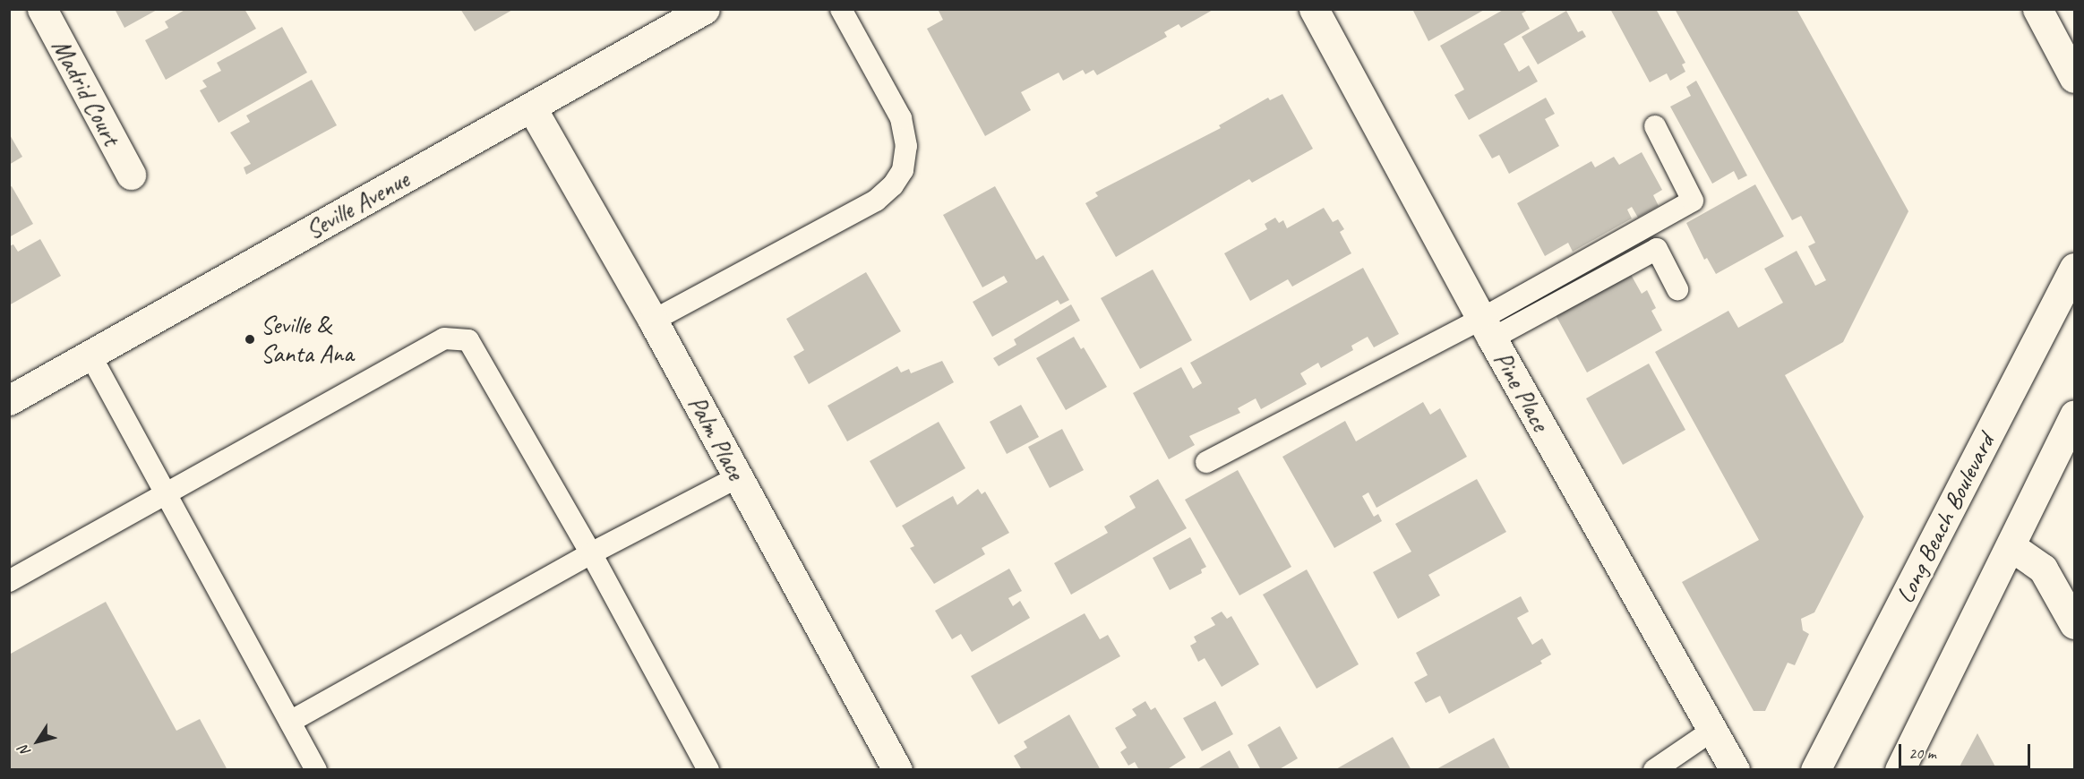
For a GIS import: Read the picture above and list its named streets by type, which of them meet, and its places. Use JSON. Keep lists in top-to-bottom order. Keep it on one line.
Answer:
{"streets":{"street":["Madrid Court","Seville Avenue","Pine Place","Palm Place","Long Beach Boulevard"]},"crossings":[["Seville Avenue","Palm Place"]],"places":["Seville & Santa Ana"],"scale_bar":"20 m","north":"bottom left"}
